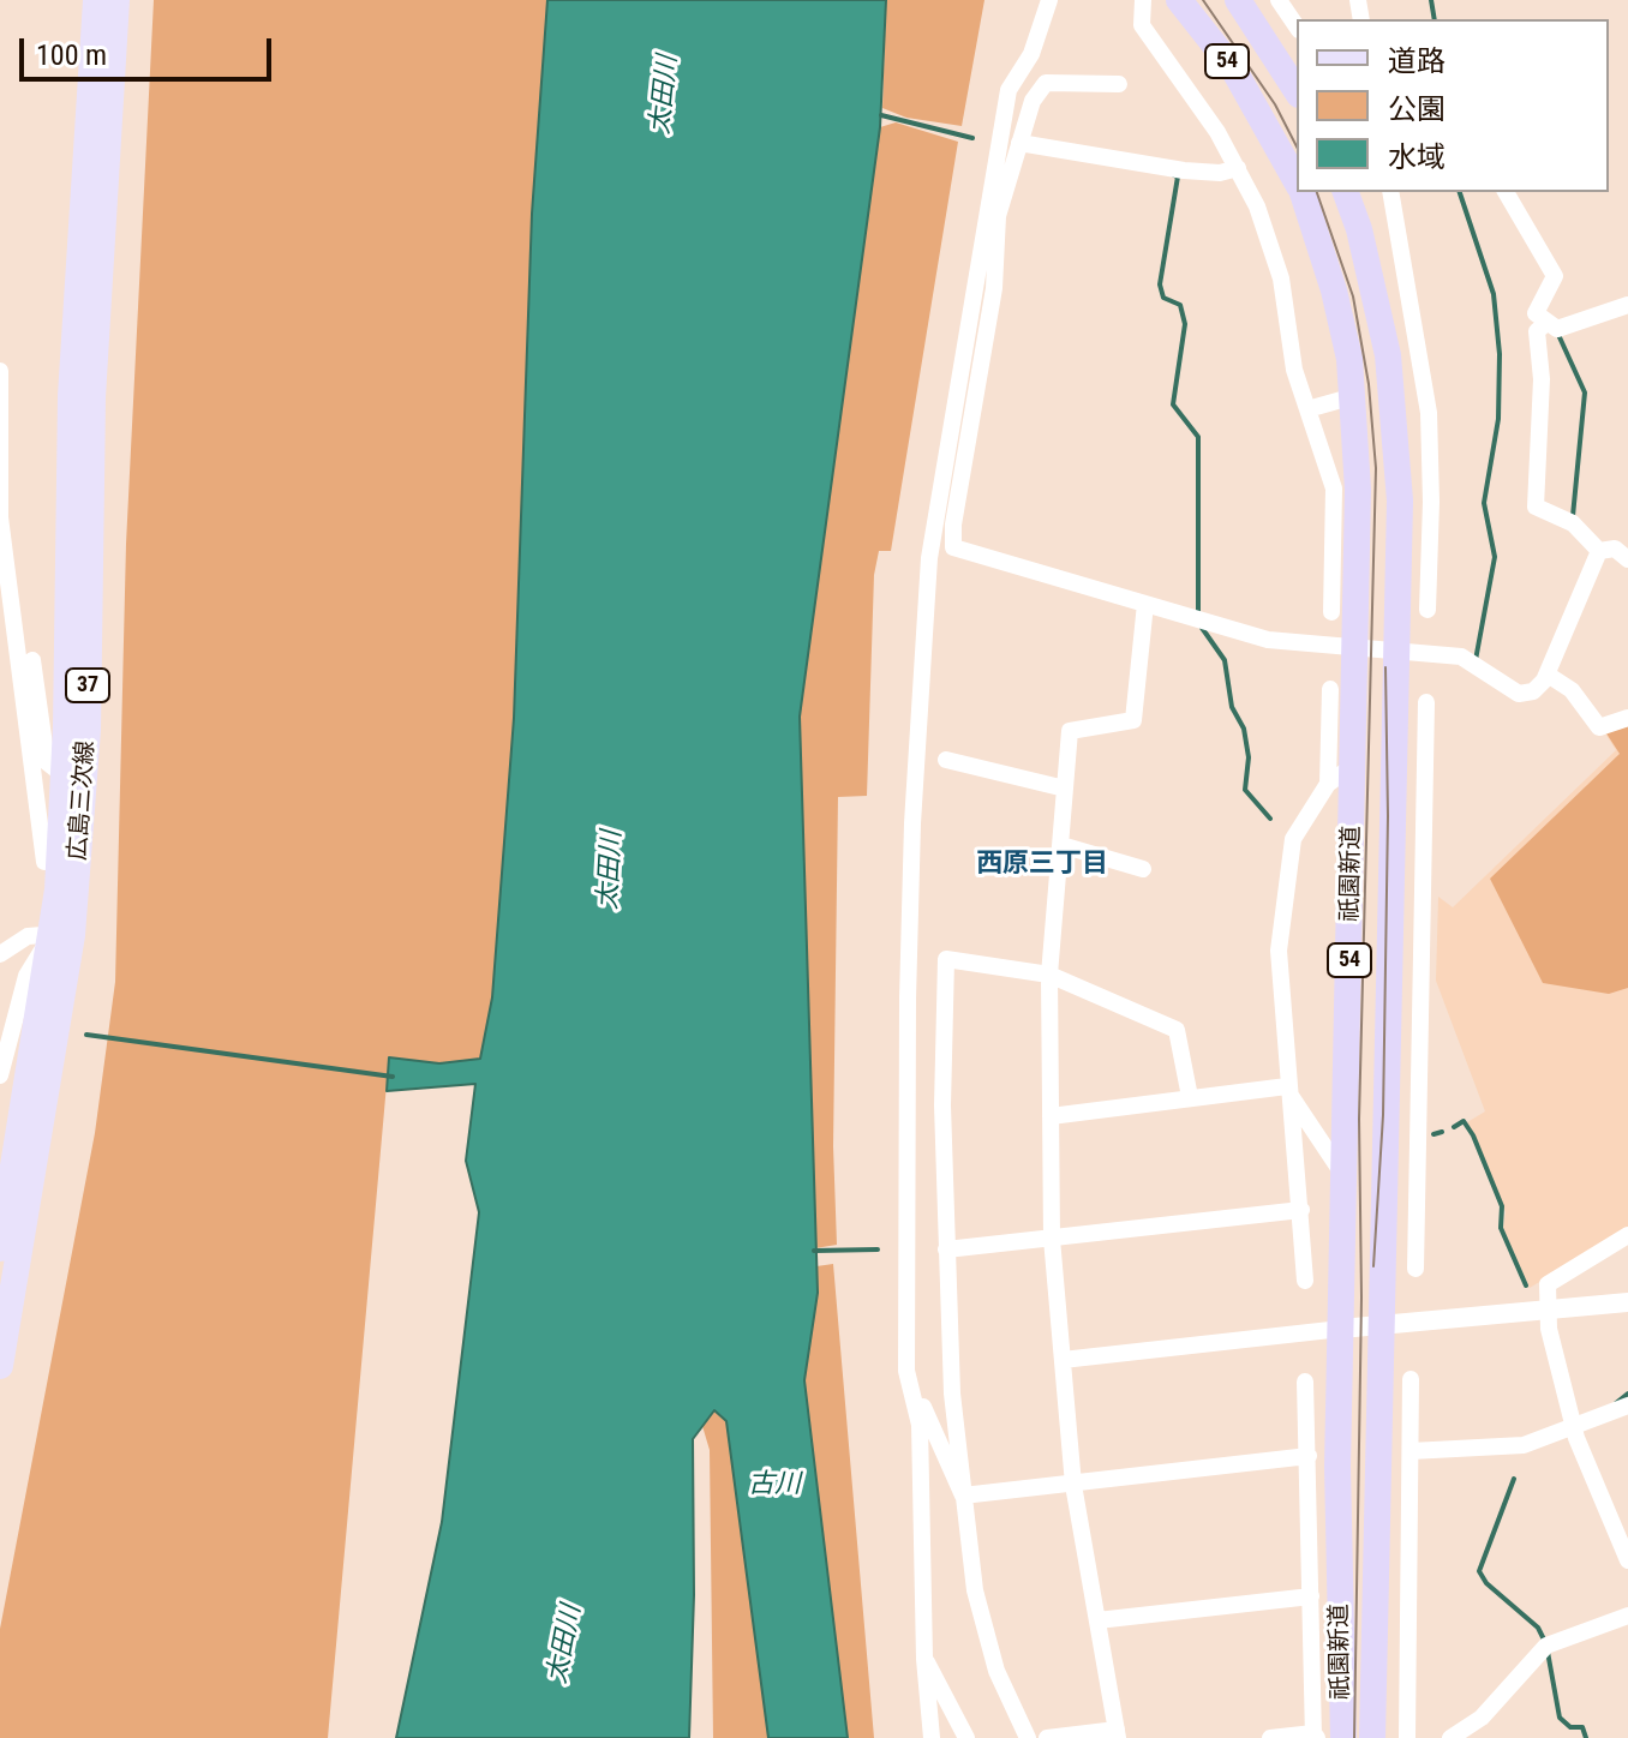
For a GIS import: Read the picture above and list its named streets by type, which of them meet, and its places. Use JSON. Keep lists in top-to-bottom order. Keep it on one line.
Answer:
{"streets":{"highway":["54","祇園新道"],"main road":["37","広島三次線"]},"districts":["西原三丁目"],"water":["太田川","古川"],"legend":["道路","公園","水域"],"scale_bar":"100 m"}
